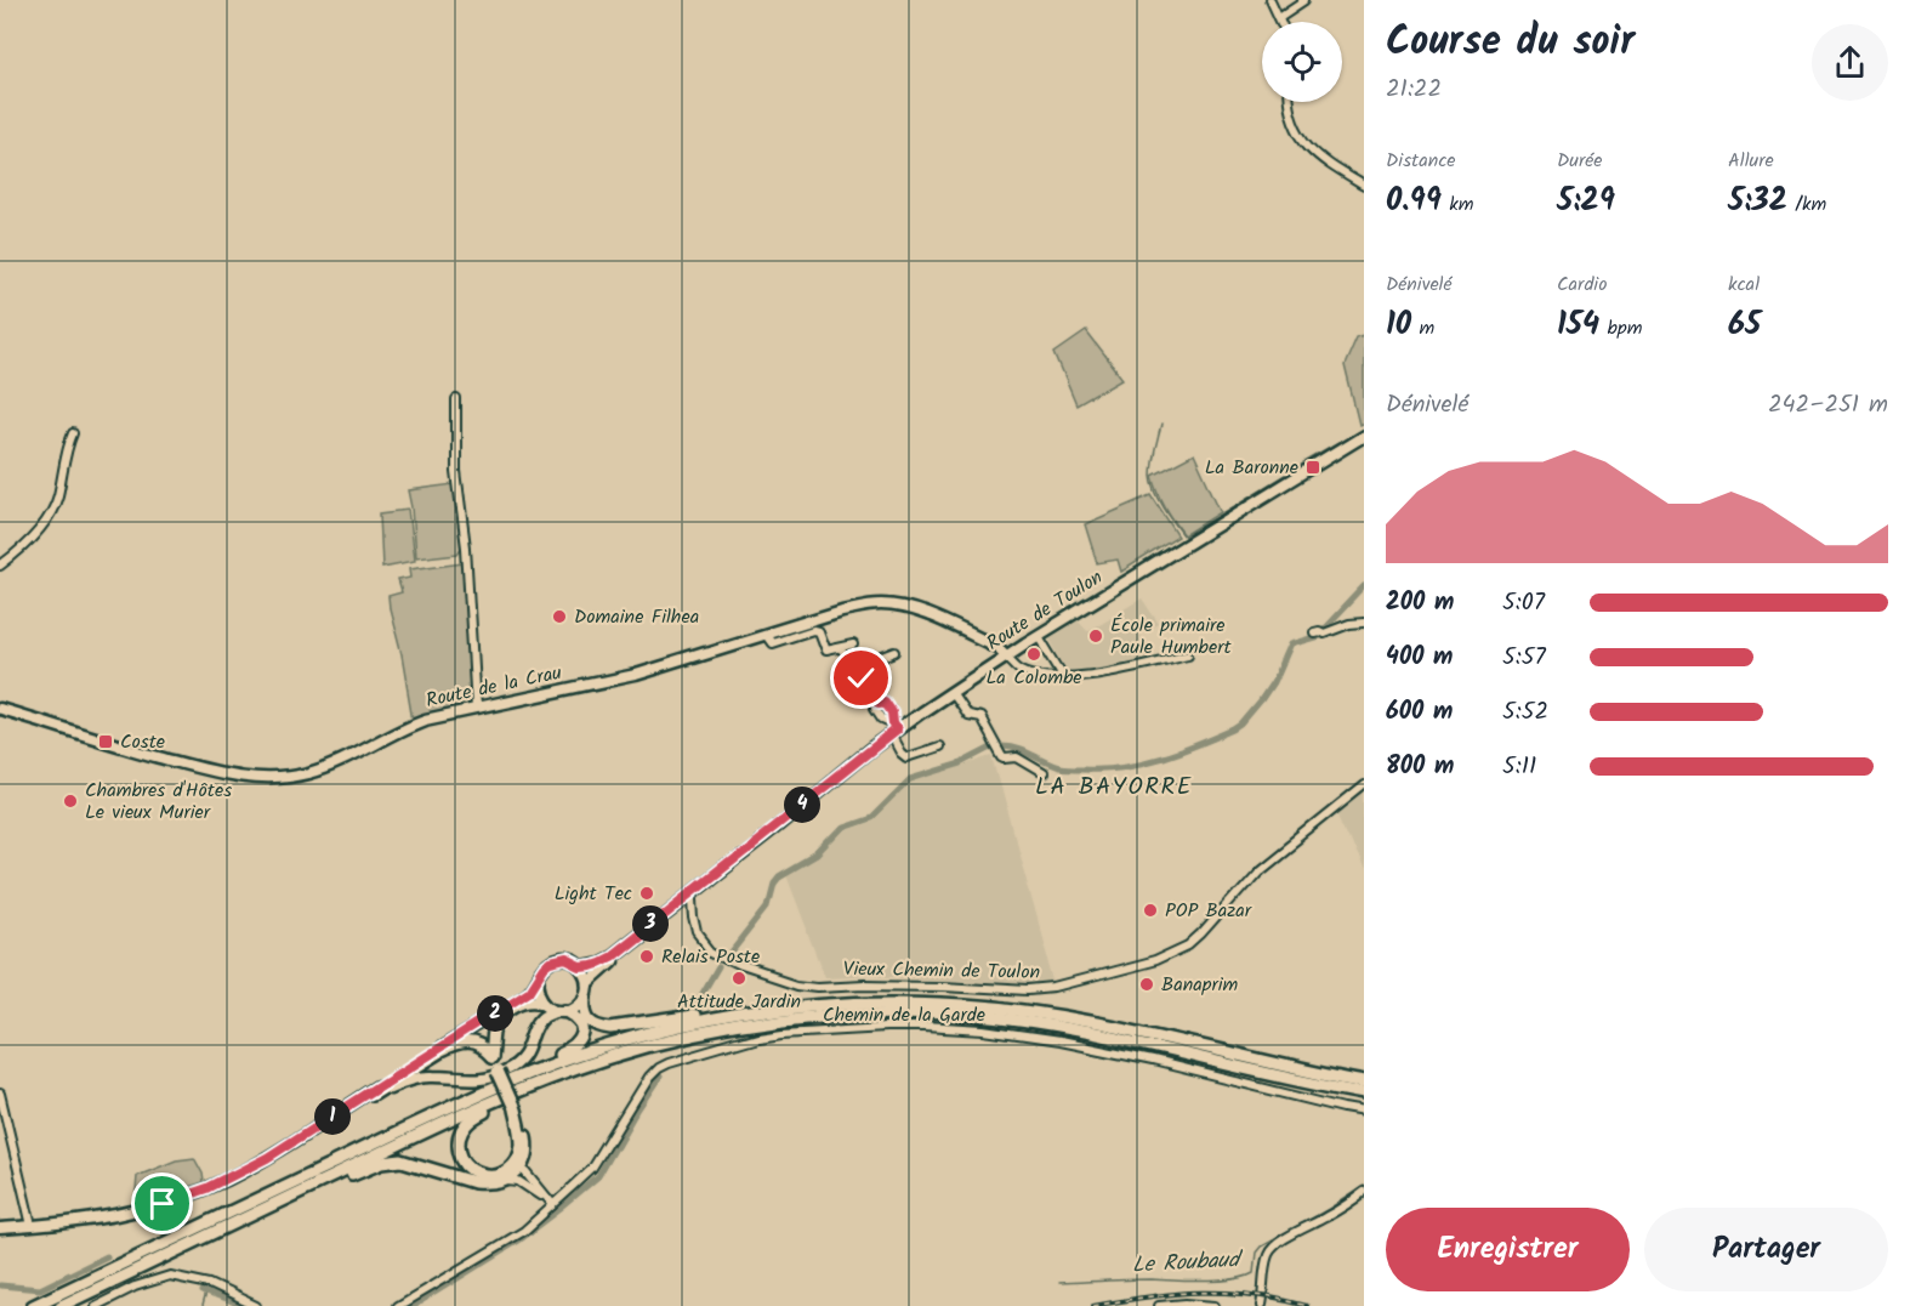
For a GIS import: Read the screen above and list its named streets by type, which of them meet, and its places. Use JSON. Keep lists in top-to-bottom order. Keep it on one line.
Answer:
{"streets":{"main road":["Route de Toulon","Route de la Crau"],"street":["Vieux Chemin de Toulon","Chemin de la Garde"]},"crossings":[["Route de Toulon","Route de la Crau"],["Route de Toulon","Vieux Chemin de Toulon"]],"districts":["LA BAYORRE"],"water":["Le Roubaud"],"places":{"transit":["La Baronne","Coste"],"other":["Domaine Filhea","École primaire Paule Humbert","La Colombe","Chambres d'Hôtes Le vieux Murier","Light Tec","POP Bazar","Relais Poste","Attitude Jardin","Banaprim"]},"page":{"heading":["Course du soir","21:22"],"stats":[["Distance","0.99 km"],["Durée","5:29"],["Allure","5:32 /km"],["Dénivelé","10 m"],["Cardio","154 bpm"],["kcal","65"]],"chart":["Dénivelé","242–251 m"],"list":[{"name":"200 m","note":"5:07"},{"name":"400 m","note":"5:57"},{"name":"600 m","note":"5:52"},{"name":"800 m","note":"5:11"}],"pins":["4","3","2","1"],"buttons":["Enregistrer","Partager"]}}
